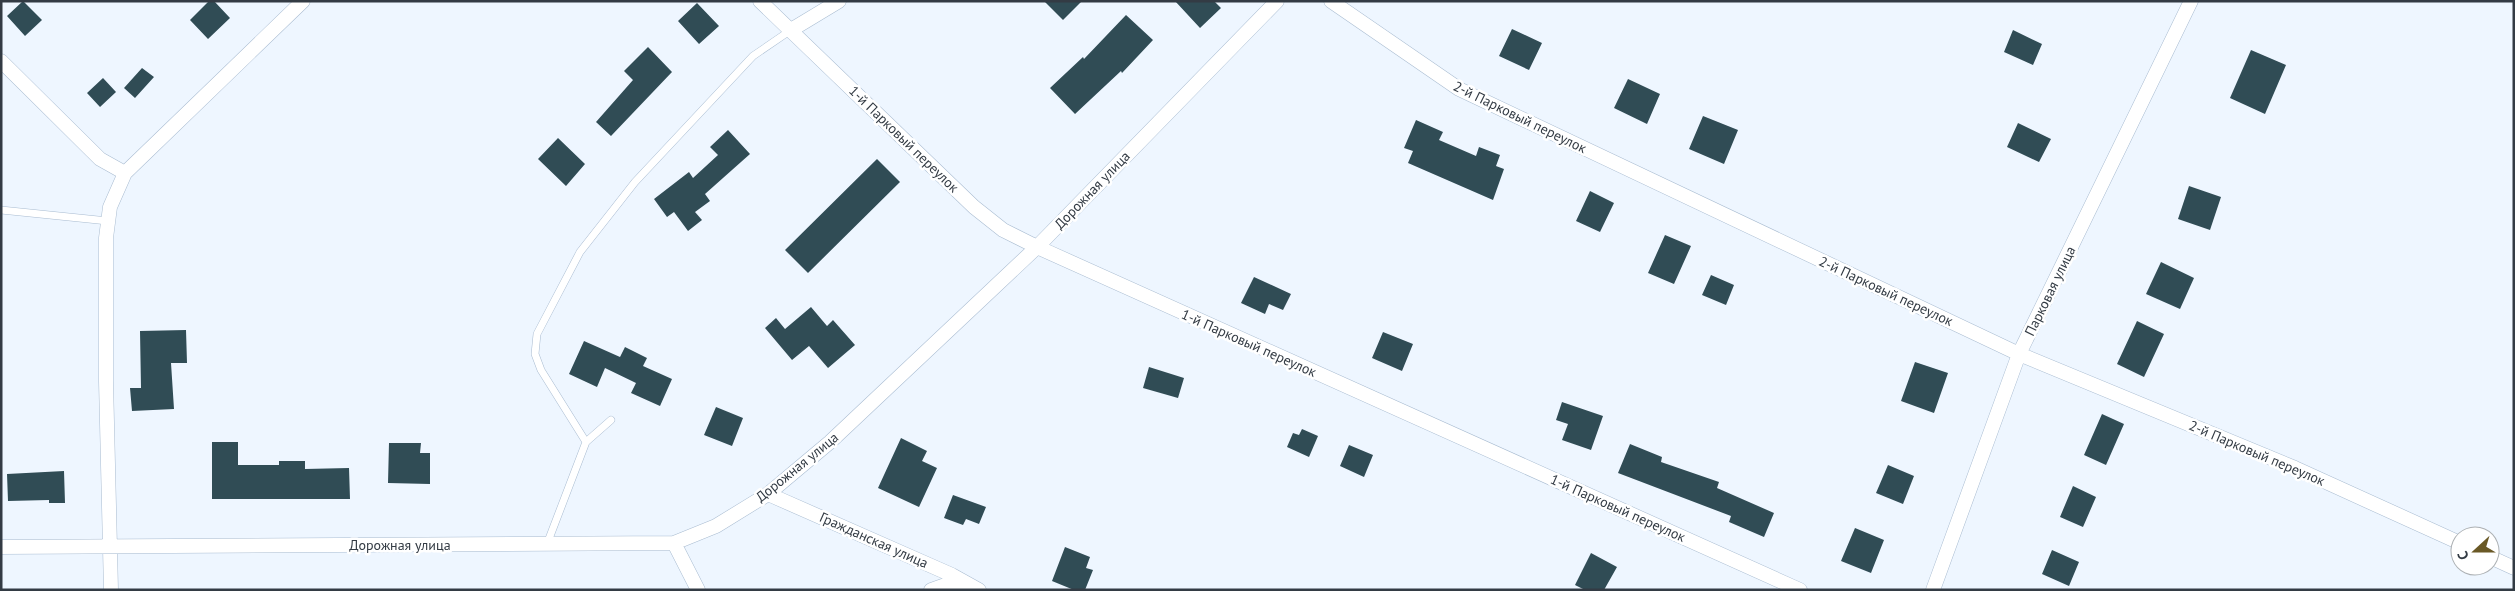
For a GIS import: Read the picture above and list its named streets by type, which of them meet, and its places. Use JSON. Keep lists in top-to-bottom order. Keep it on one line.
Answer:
{"streets":{"street":["2-й Парковый переулок","1-й Парковый переулок","Дорожная улица","Парковая улица","Гражданская улица"]},"crossings":[["2-й Парковый переулок","Парковая улица"],["1-й Парковый переулок","Дорожная улица"],["Дорожная улица","Гражданская улица"]],"north":"left"}
